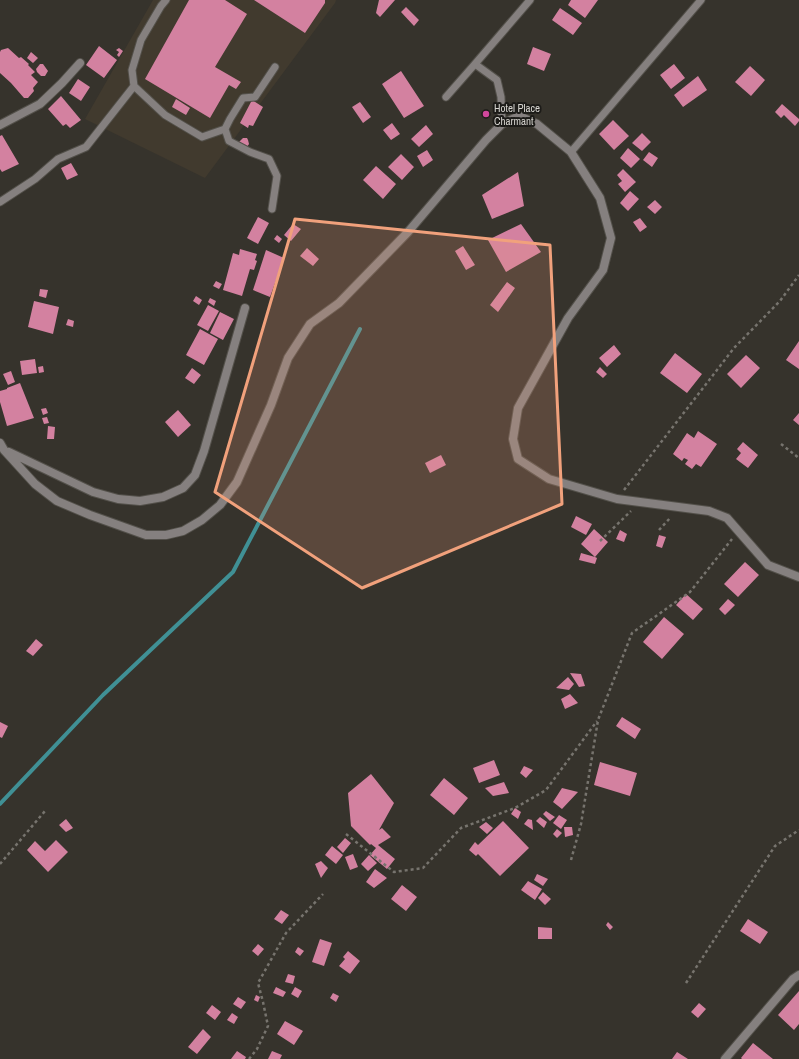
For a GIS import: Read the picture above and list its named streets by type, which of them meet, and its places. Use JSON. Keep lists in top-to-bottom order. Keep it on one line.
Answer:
{"places":["Hotel Place Charmant"]}
